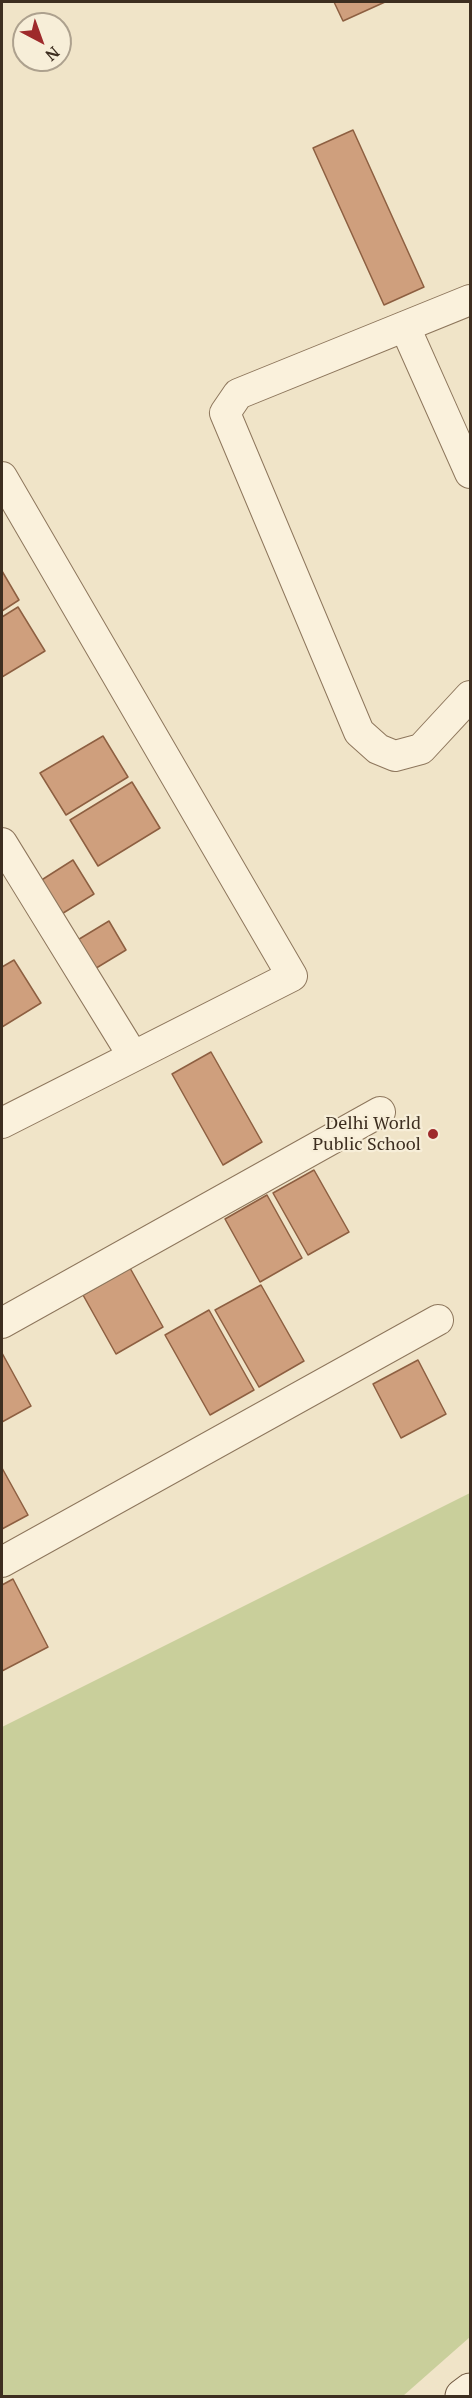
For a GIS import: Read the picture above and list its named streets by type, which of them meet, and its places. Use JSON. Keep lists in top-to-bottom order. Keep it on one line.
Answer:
{"places":["Delhi World Public School"],"north":"bottom right"}
